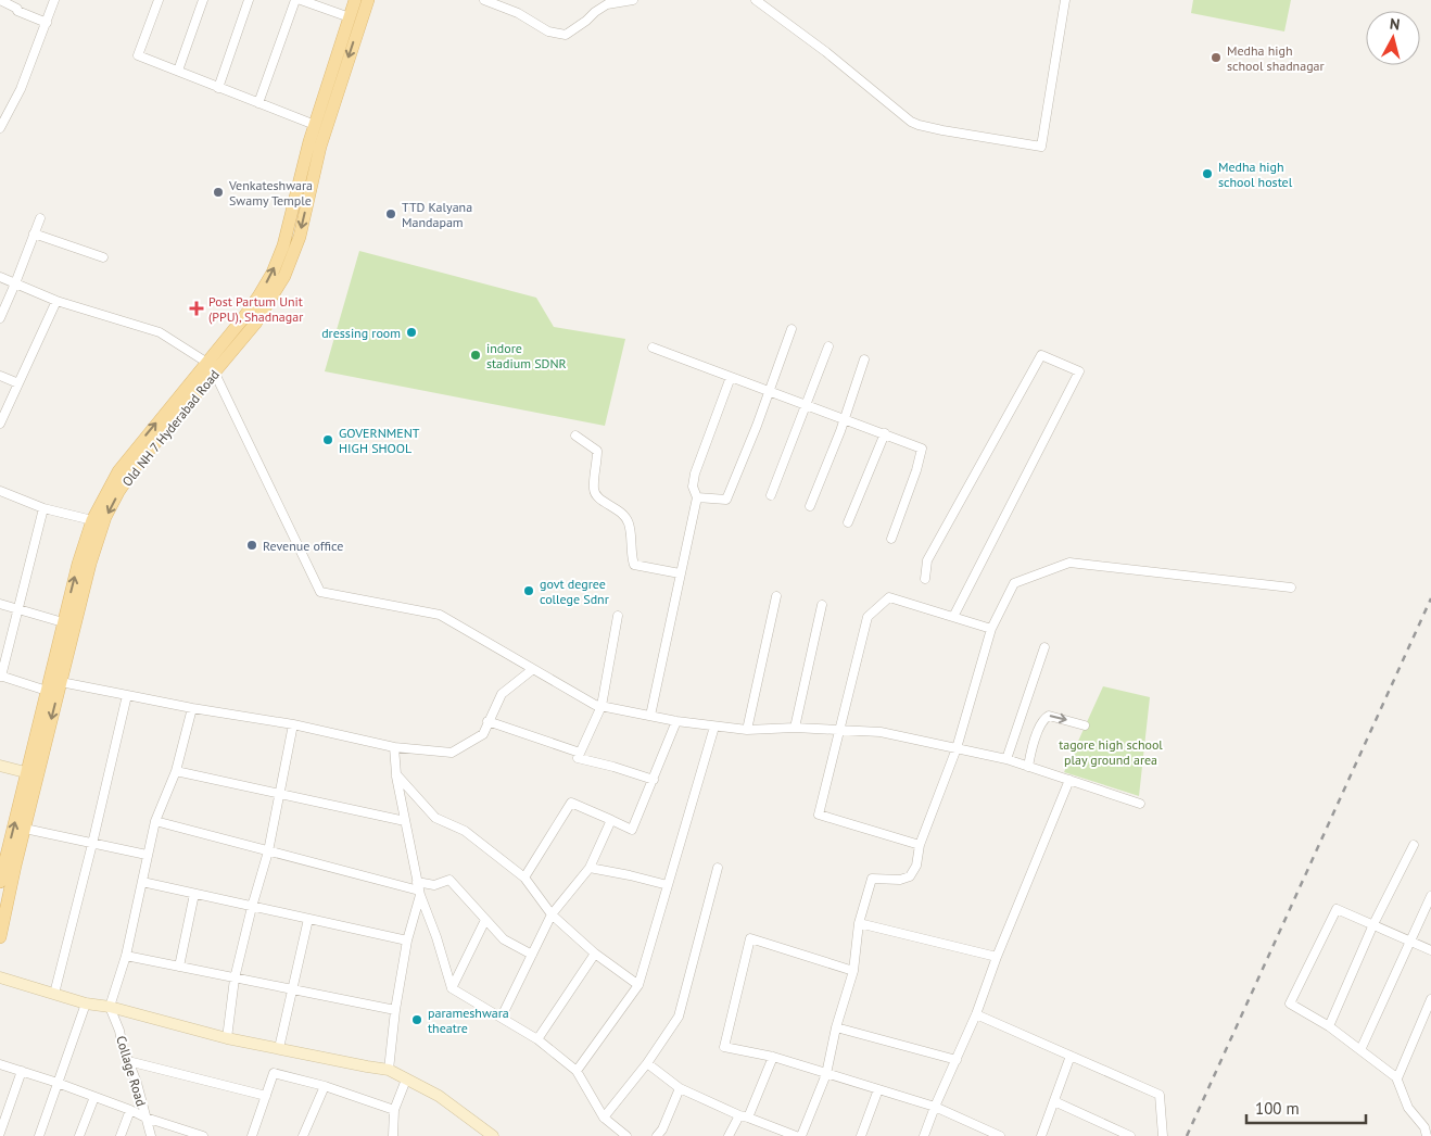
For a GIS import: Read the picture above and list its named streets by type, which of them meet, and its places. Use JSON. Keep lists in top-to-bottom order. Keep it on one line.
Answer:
{"streets":{"main road":["Old NH 7 Hyderabad Road"],"street":["Collage Road"]},"parks":["tagore high school play ground area"],"places":{"other":["Medha high school shadnagar","Medha high school hostel","Venkateshwara Swamy Temple","TTD Kalyana Mandapam","dressing room","indore stadium SDNR","GOVERNMENT HIGH SHOOL","Revenue office","govt degree college Sdnr","parameshwara theatre"],"health":["Post Partum Unit (PPU), Shadnagar"]},"scale_bar":"100 m","north":"top"}
